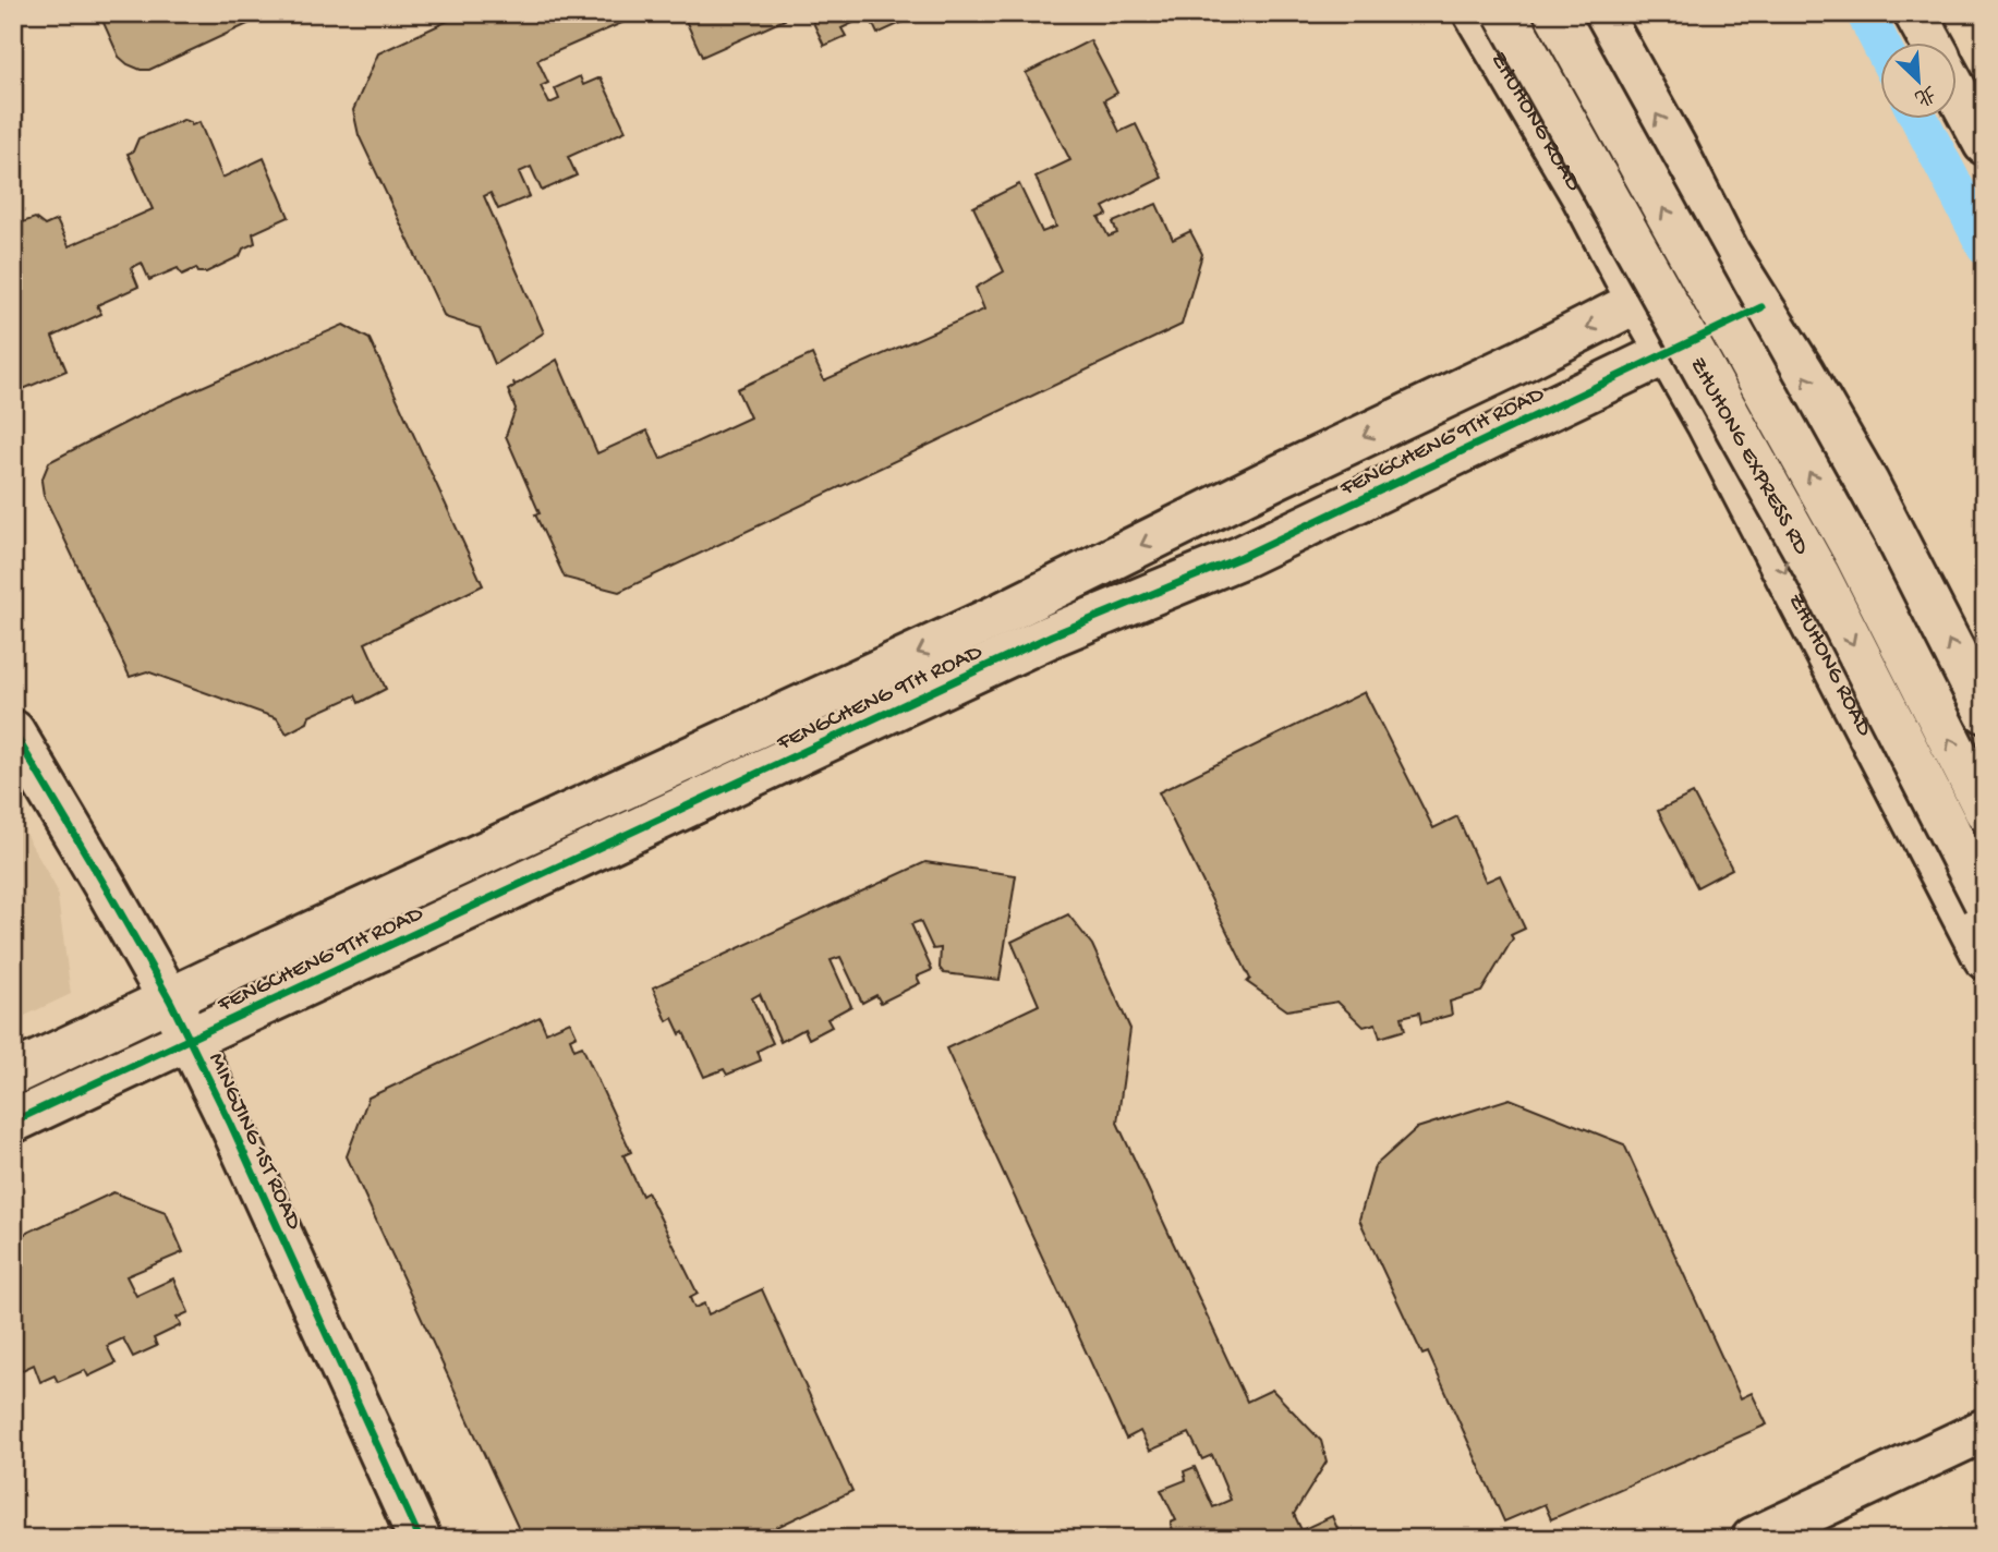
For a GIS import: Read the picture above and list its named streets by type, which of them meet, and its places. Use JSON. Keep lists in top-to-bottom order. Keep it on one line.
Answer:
{"streets":{"main road":["ZHUHONG ROAD","FENGCHENG 9TH ROAD","ZHUHONG EXPRESS RD","MINGJING 1ST ROAD"]},"crossings":[["ZHUHONG ROAD","FENGCHENG 9TH ROAD"],["FENGCHENG 9TH ROAD","MINGJING 1ST ROAD"]],"north":"bottom right"}
